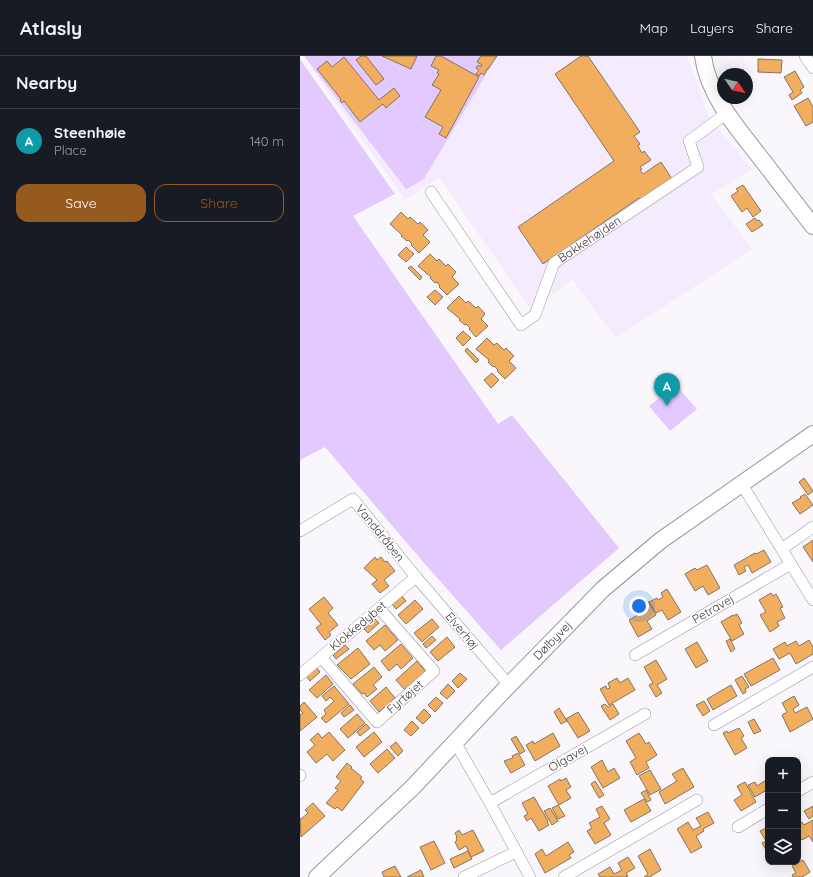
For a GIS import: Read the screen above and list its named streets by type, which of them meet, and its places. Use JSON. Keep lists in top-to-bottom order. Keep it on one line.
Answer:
{"streets":{"street":["Bakkehøjden","Vanddråben","Petravej","Klokkedybet","Elverhøj","Dølbyvej","Fyrtøjet","Olgavej"]},"crossings":[["Vanddråben","Klokkedybet"],["Vanddråben","Elverhøj"],["Klokkedybet","Elverhøj"],["Klokkedybet","Fyrtøjet"],["Elverhøj","Dølbyvej"]],"north":"bottom right","page":{"header":"Atlasly","nav":["Map","Layers","Share"],"heading":"Nearby","list":[{"mark":"A","name":"Steenhøie","note":"Place","value":"140 m"}],"buttons":["Save","Share"],"pins":"A","map_buttons":["+","−"]}}
